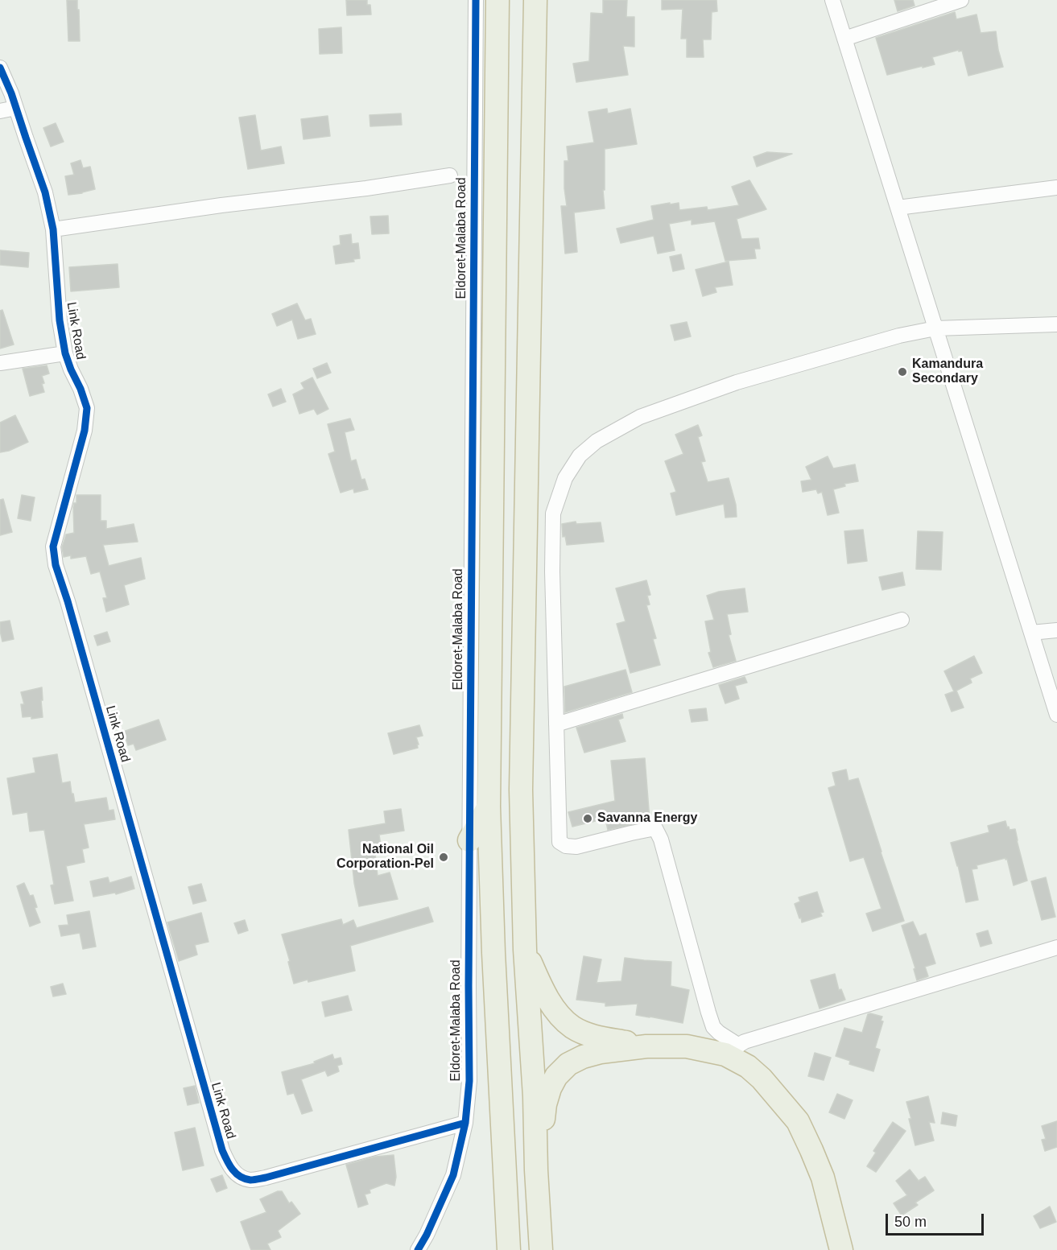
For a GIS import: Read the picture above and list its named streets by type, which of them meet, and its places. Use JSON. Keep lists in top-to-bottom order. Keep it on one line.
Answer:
{"streets":{"street":["Eldoret-Malaba Road","Link Road"]},"crossings":[["Eldoret-Malaba Road","Link Road"]],"places":["Kamandura Secondary","Savanna Energy","National Oil Corporation-Pel"],"scale_bar":"50 m"}
